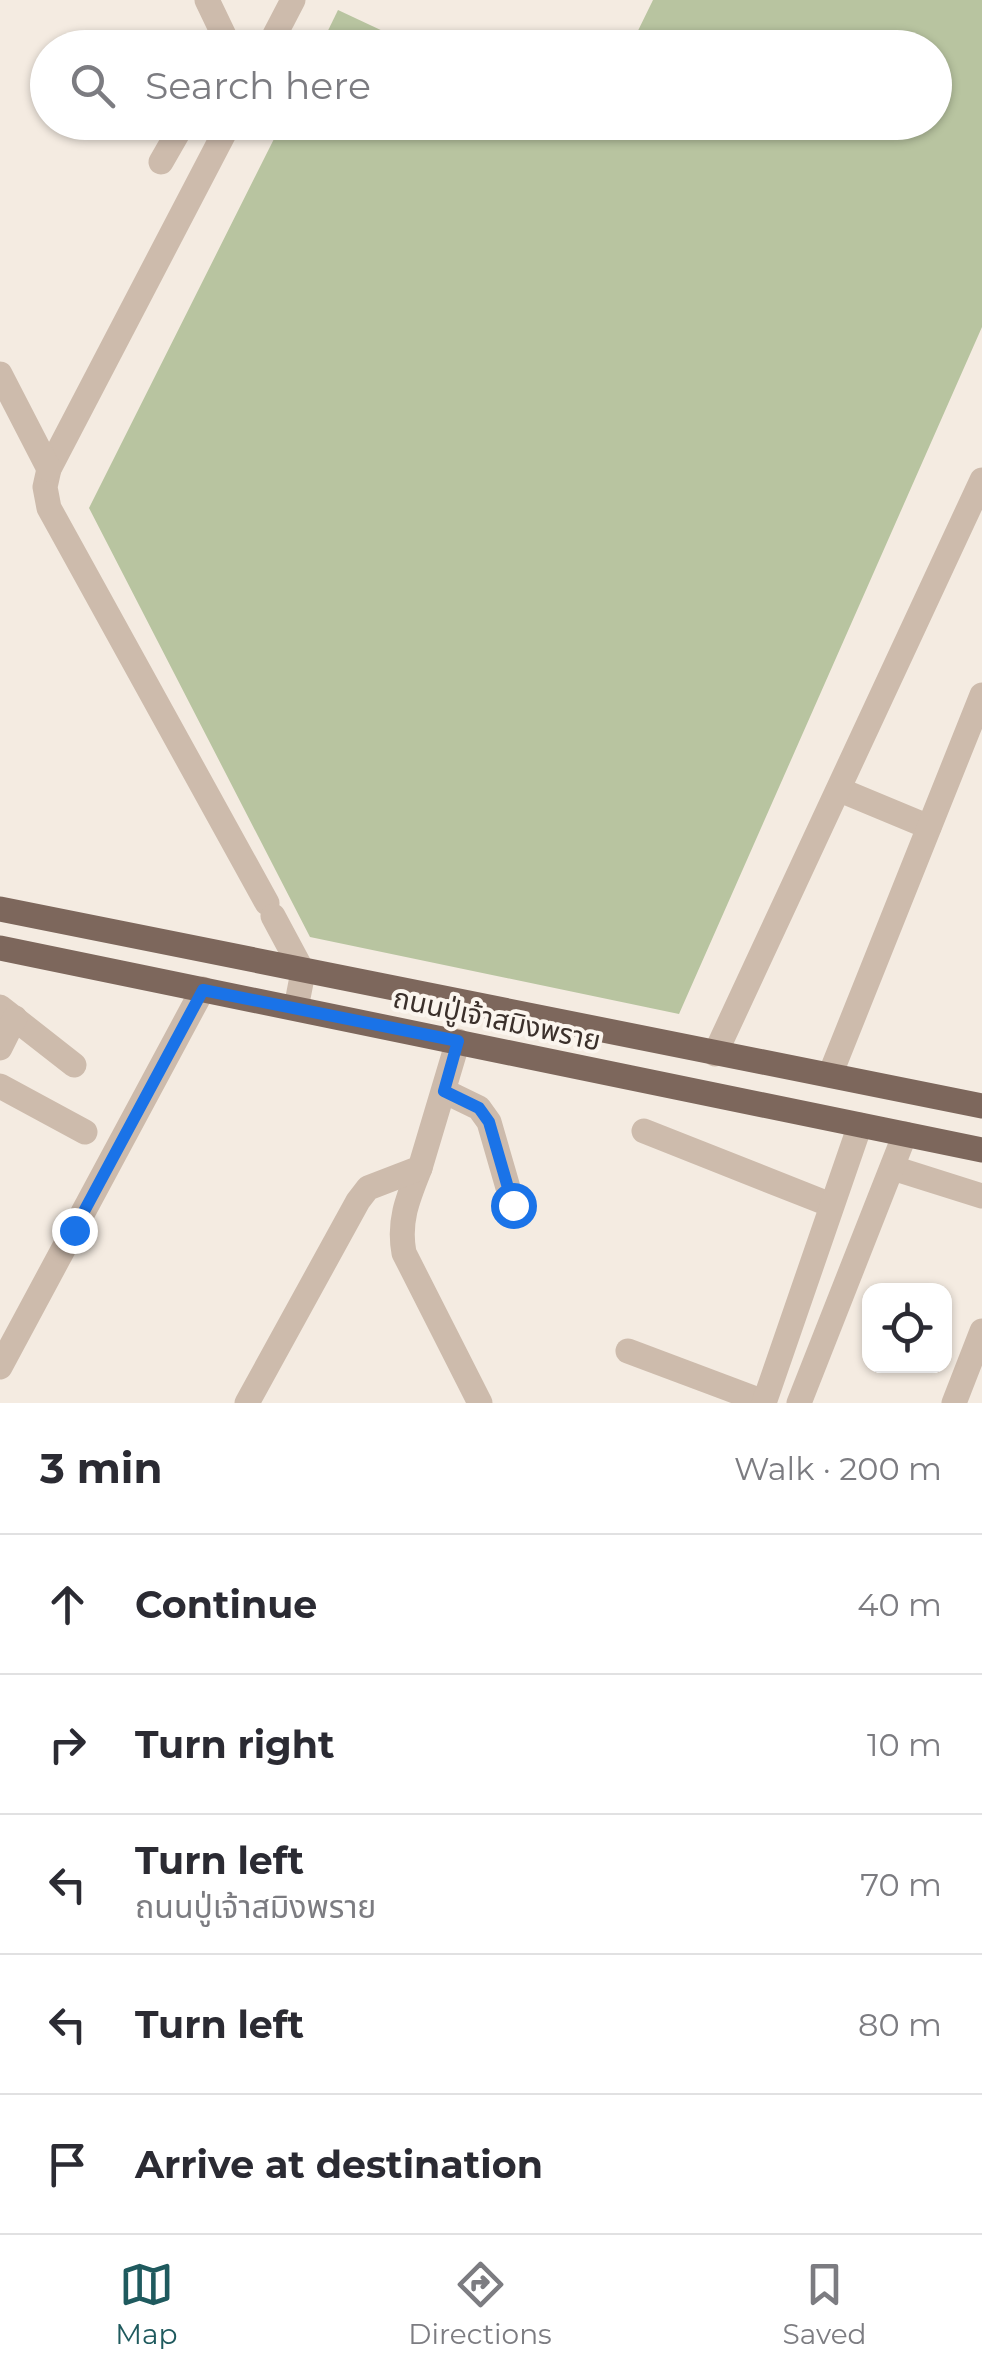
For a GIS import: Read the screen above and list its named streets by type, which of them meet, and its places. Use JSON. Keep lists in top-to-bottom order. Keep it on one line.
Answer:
{"streets":{"main road":["ถนนปู่เจ้าสมิงพราย"]},"page":{"search":"Search here","heading":["3 min","Walk · 200 m"],"list":[["Continue","40 m"],["Turn right","10 m"],["Turn left","ถนนปู่เจ้าสมิงพราย","70 m"],["Turn left","80 m"],"Arrive at destination"],"nav":["Map","Directions","Saved"]}}
